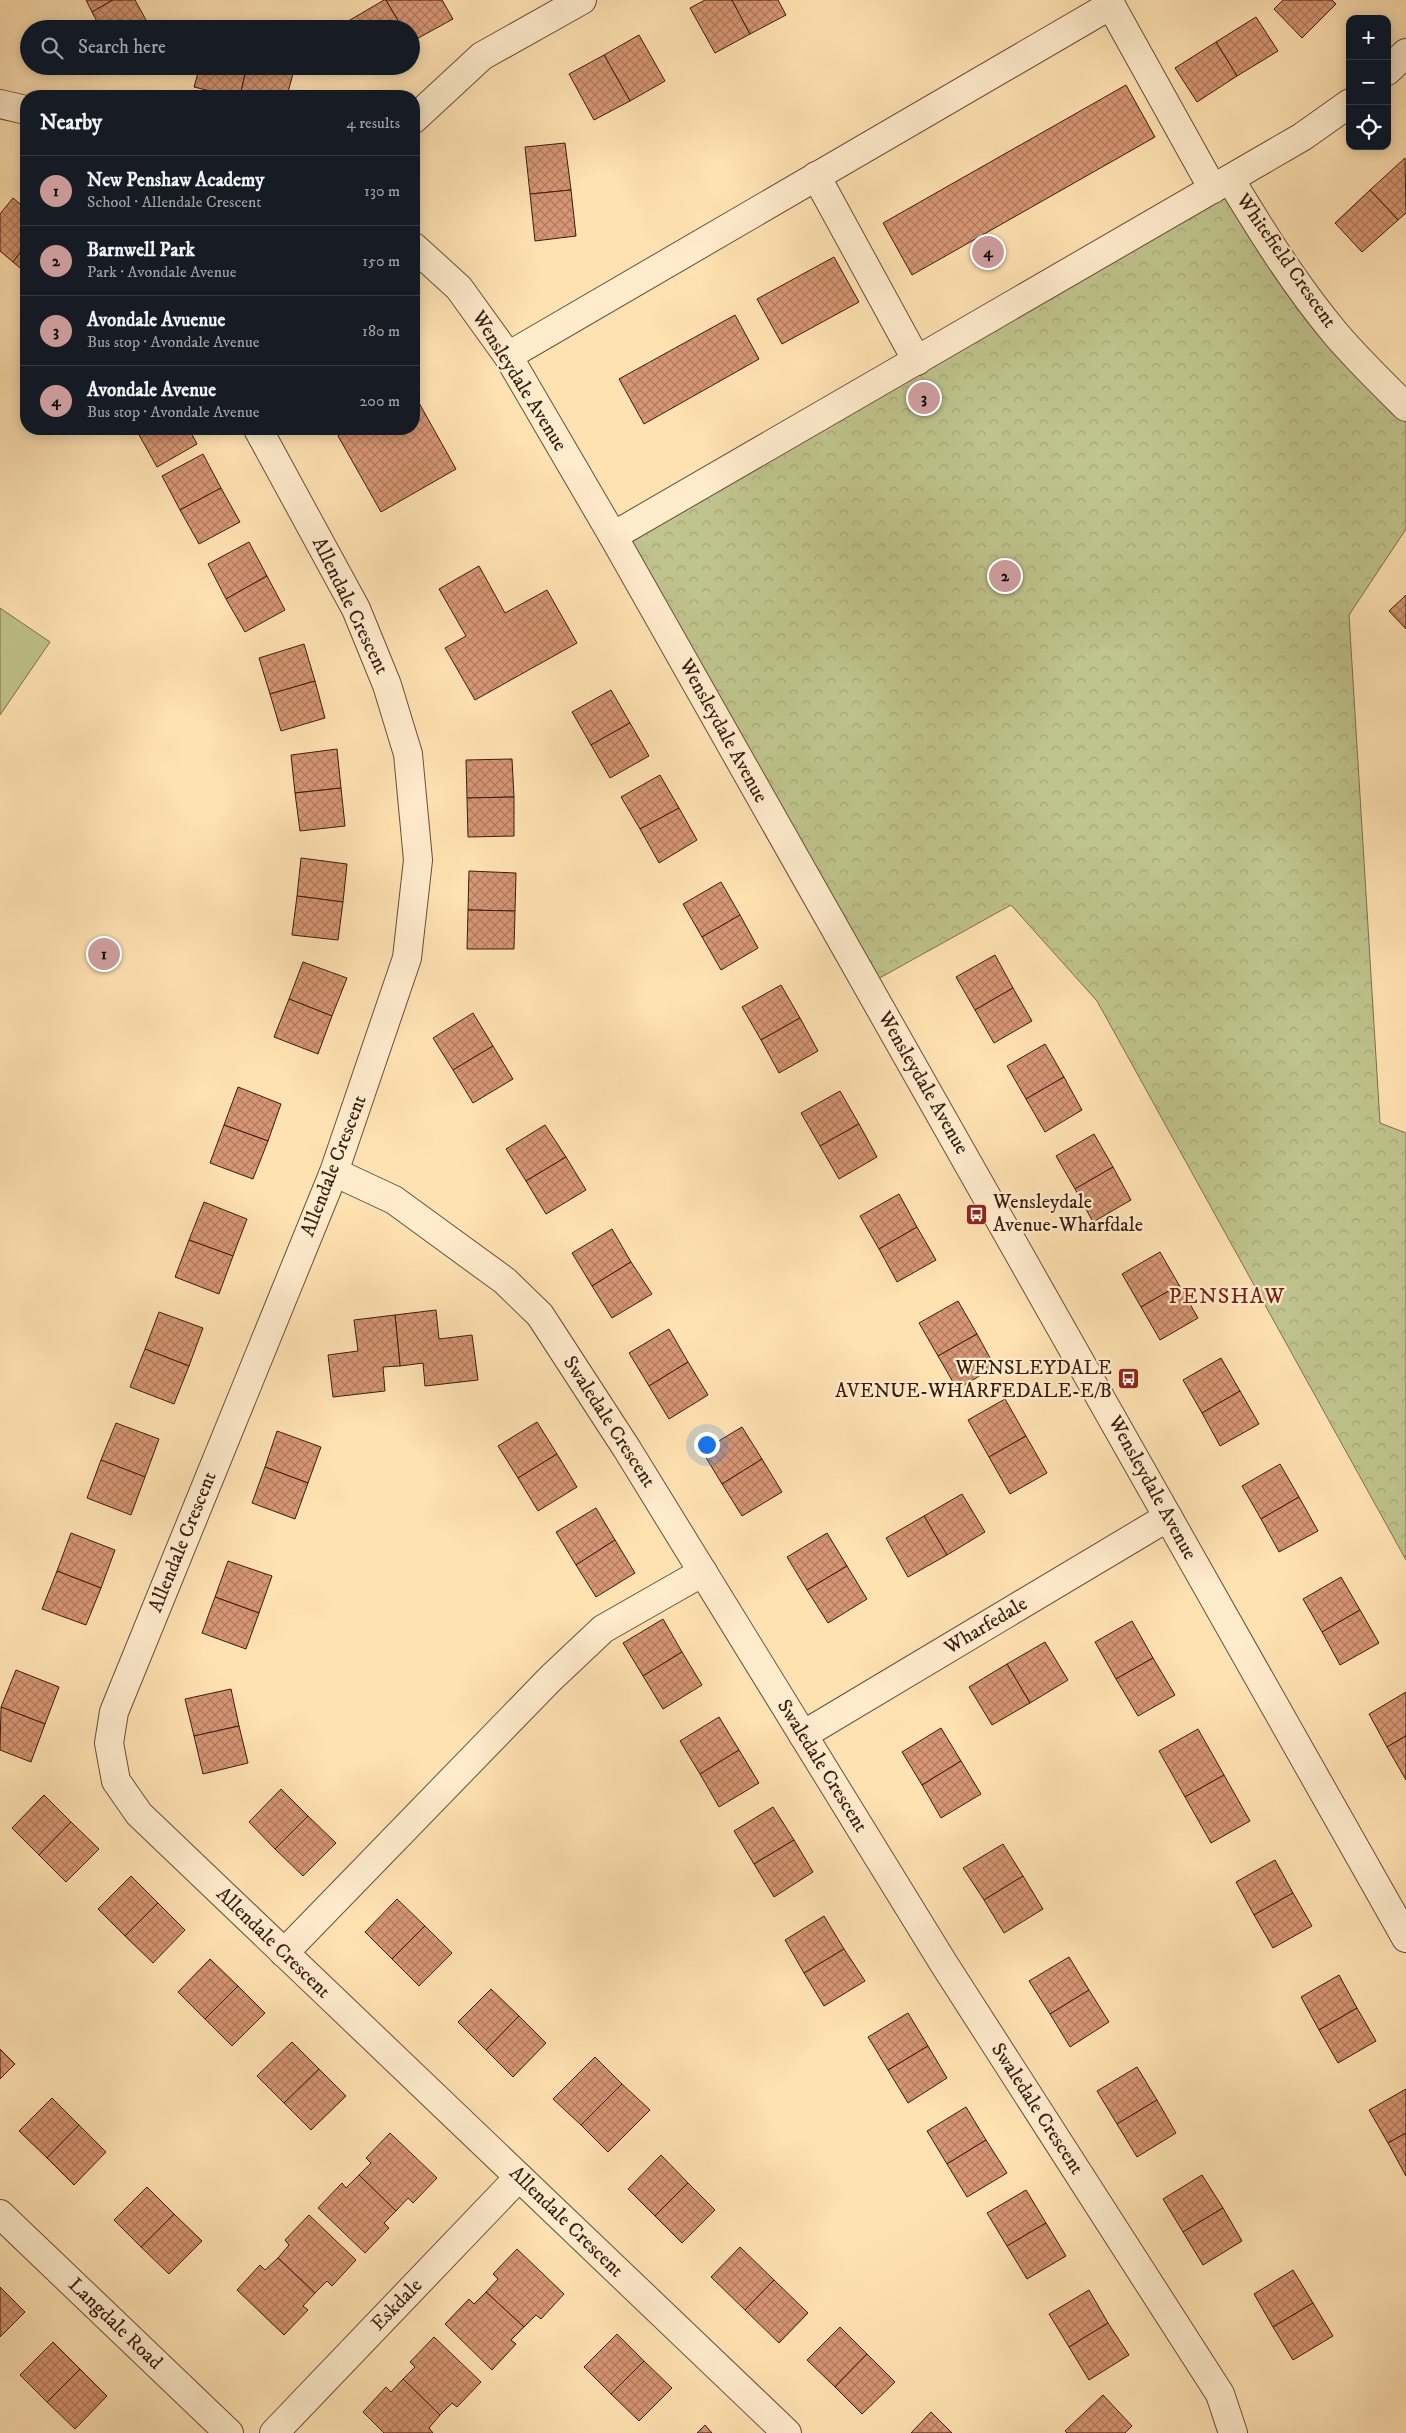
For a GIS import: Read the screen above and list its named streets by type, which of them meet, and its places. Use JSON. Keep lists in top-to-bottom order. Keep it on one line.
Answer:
{"streets":{"street":["Whitefield Crescent","Wensleydale Avenue","Allendale Crescent","Swaledale Crescent","Wharfedale","Eskdale","Langdale Road"]},"crossings":[["Wensleydale Avenue","Wharfedale"],["Allendale Crescent","Swaledale Crescent"],["Allendale Crescent","Eskdale"],["Swaledale Crescent","Wharfedale"]],"districts":["PENSHAW"],"places":{"bus stop":["Wensleydale Avenue-Wharfdale","WENSLEYDALE AVENUE-WHARFEDALE-E/B"]},"page":{"map_buttons":["+","−"],"search":"Search here","heading":["Nearby","4 results"],"list":[{"mark":"1","name":"New Penshaw Academy","note":"School · Allendale Crescent","value":"130 m"},{"mark":"2","name":"Barnwell Park","note":"Park · Avondale Avenue","value":"150 m"},{"mark":"3","name":"Avondale Avuenue","note":"Bus stop · Avondale Avenue","value":"180 m"},{"mark":"4","name":"Avondale Avenue","note":"Bus stop · Avondale Avenue","value":"200 m"}],"pins":["4","3","2","1"]}}
